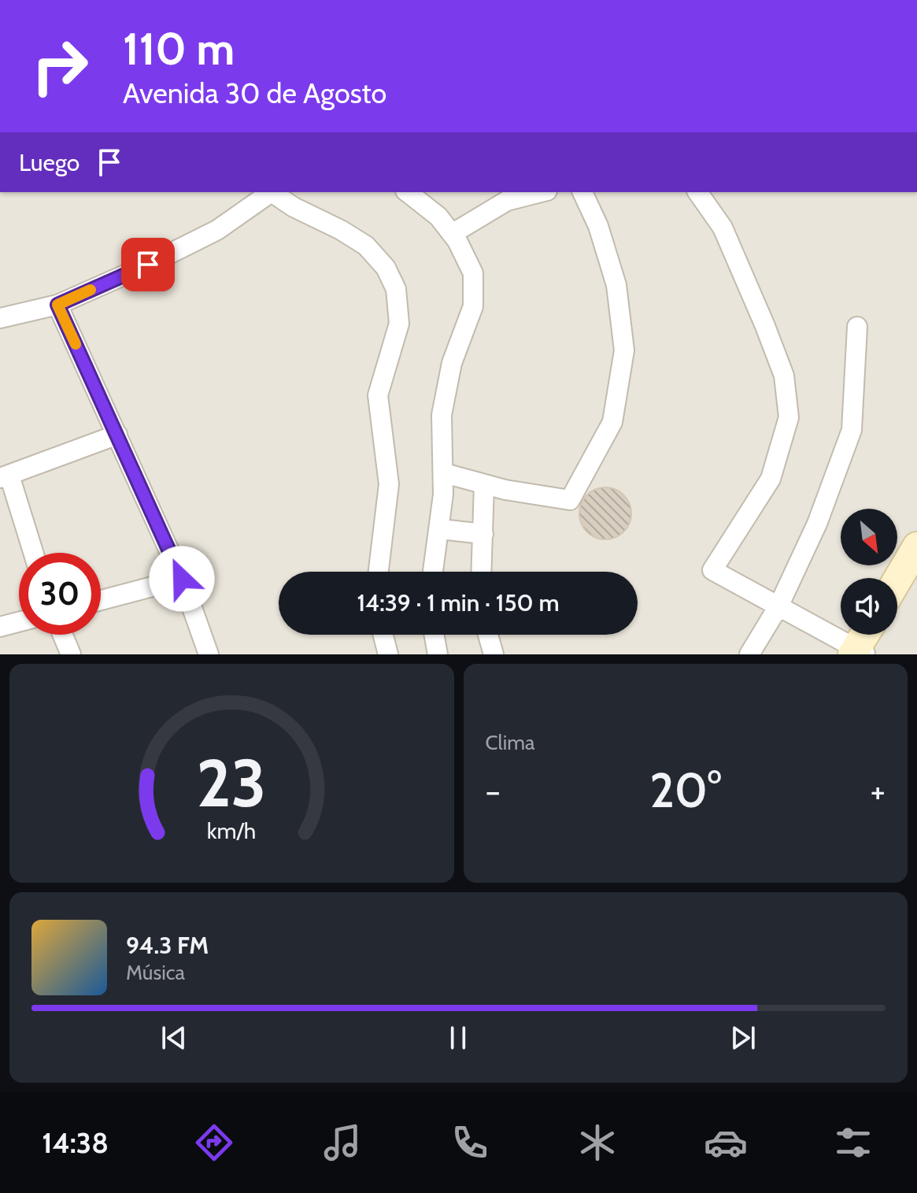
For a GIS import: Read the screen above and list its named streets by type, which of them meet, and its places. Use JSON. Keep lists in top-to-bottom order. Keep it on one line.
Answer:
{"north":"bottom right","page":{"turn":["110 m","Avenida 30 de Agosto"],"then":"Luego","limit":"30","trip":"14:39 · 1 min · 150 m","tile":"Clima","heat":["−","20°","+"],"song":["94.3 FM","Música"],"tabs":"14:38","gauge":["23","km/h"]}}
